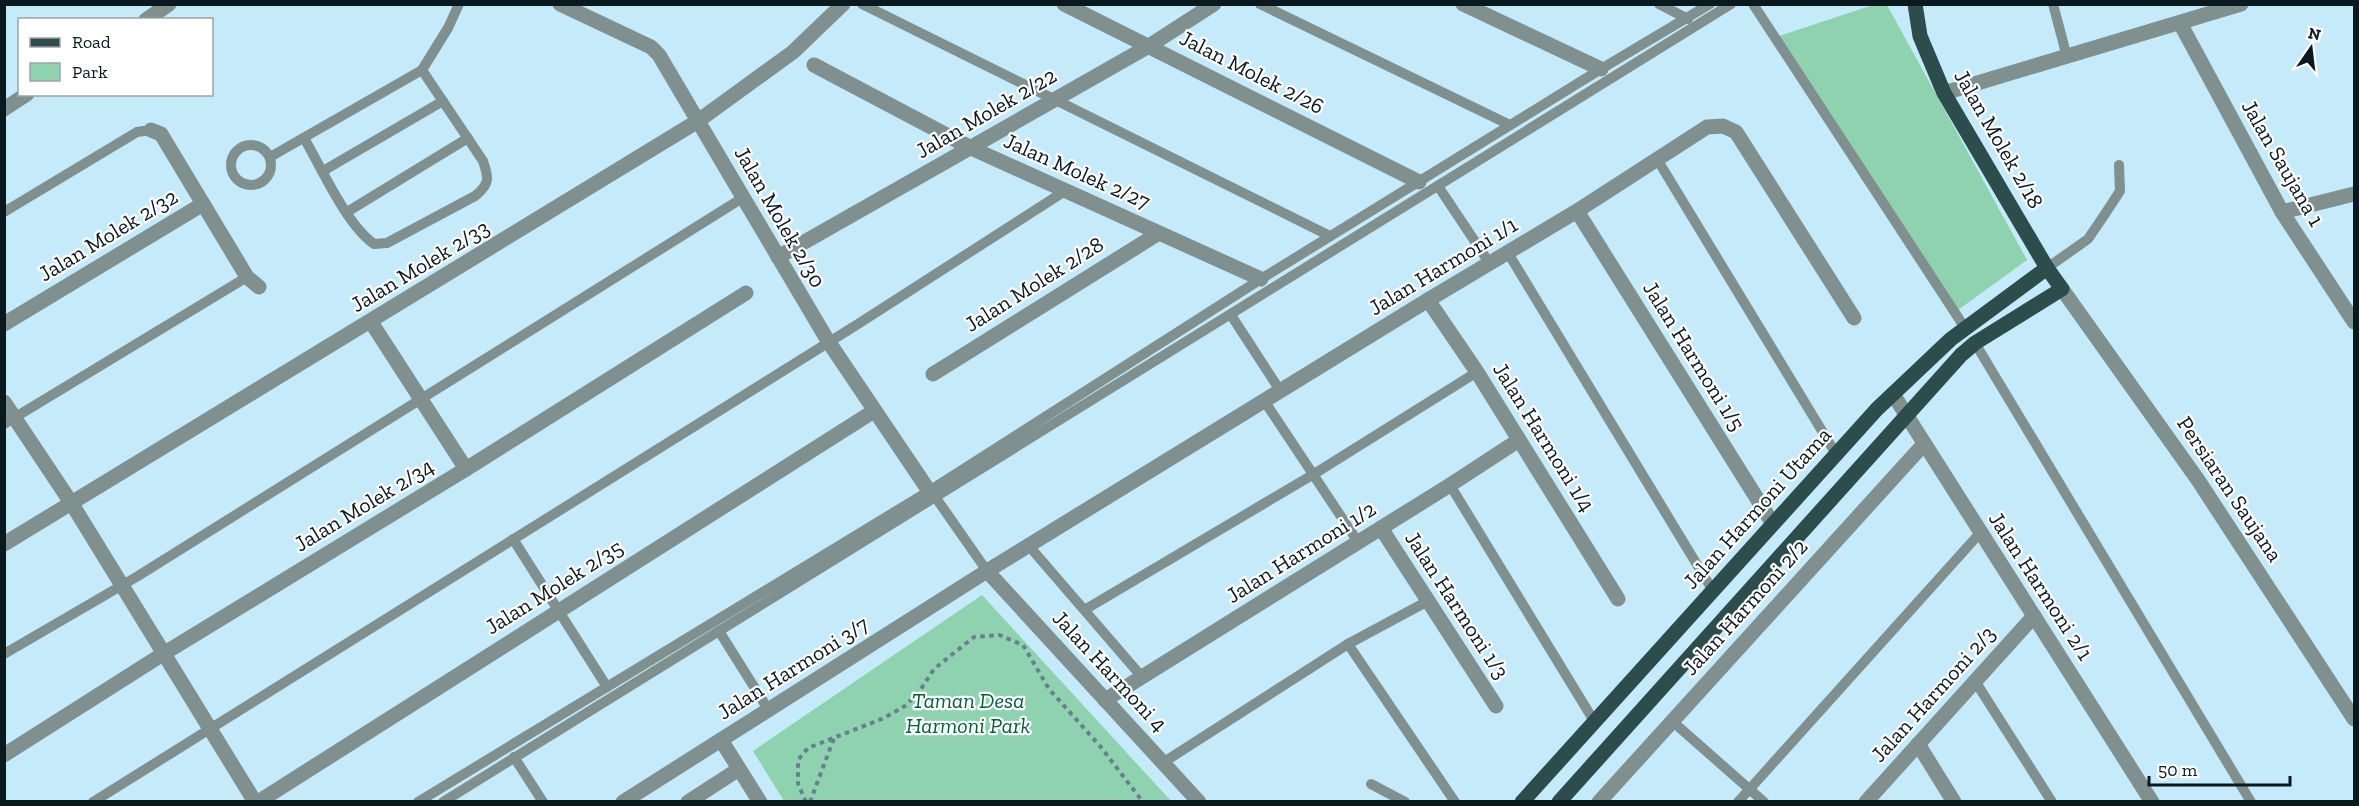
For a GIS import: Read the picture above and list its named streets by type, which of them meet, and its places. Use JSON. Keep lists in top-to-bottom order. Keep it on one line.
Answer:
{"streets":{"main road":["Jalan Molek 2/18","Jalan Harmoni Utama"],"street":["Jalan Molek 2/26","Jalan Molek 2/22","Jalan Saujana 1","Jalan Molek 2/27","Jalan Molek 2/30","Jalan Molek 2/32","Jalan Molek 2/33","Jalan Harmoni 1/1","Jalan Molek 2/28","Jalan Harmoni 1/5","Jalan Harmoni 1/4","Persiaran Saujana","Jalan Molek 2/34","Jalan Harmoni 1/2","Jalan Harmoni 2/1","Jalan Molek 2/35","Jalan Harmoni 1/3","Jalan Harmoni 2/2","Jalan Harmoni 3/7","Jalan Harmoni 4","Jalan Harmoni 2/3"]},"crossings":[["Jalan Molek 2/26","Jalan Molek 2/22"],["Jalan Molek 2/22","Jalan Molek 2/27"],["Jalan Molek 2/22","Jalan Molek 2/30"],["Jalan Molek 2/18","Persiaran Saujana"],["Jalan Molek 2/18","Jalan Harmoni Utama"],["Jalan Molek 2/27","Jalan Molek 2/28"],["Jalan Molek 2/30","Jalan Molek 2/33"],["Jalan Molek 2/30","Jalan Molek 2/35"],["Jalan Harmoni 1/1","Jalan Harmoni 1/5"],["Jalan Harmoni 1/1","Jalan Harmoni 1/4"],["Jalan Harmoni 1/1","Jalan Harmoni 3/7"],["Jalan Harmoni 1/1","Jalan Harmoni 4"],["Jalan Harmoni 1/5","Jalan Harmoni Utama"],["Jalan Harmoni 1/4","Jalan Harmoni 1/2"],["Jalan Harmoni Utama","Jalan Harmoni 2/1"],["Jalan Harmoni 1/2","Jalan Harmoni 1/3"],["Jalan Harmoni 1/2","Jalan Harmoni 4"],["Jalan Harmoni 2/1","Jalan Harmoni 2/2"],["Jalan Harmoni 2/1","Jalan Harmoni 2/3"],["Jalan Harmoni 3/7","Jalan Harmoni 4"]],"parks":["Taman Desa Harmoni Park"],"legend":["Road","Park"],"scale_bar":"50 m","north":"top"}
